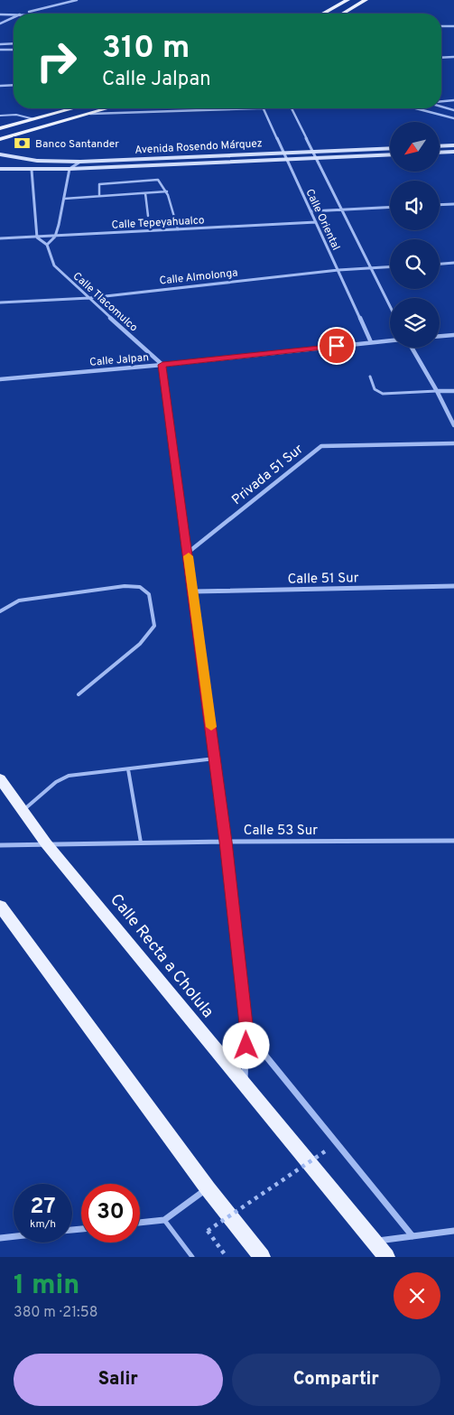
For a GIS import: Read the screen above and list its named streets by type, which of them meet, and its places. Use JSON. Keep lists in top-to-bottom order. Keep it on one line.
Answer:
{"streets":{"main road":["Avenida Rosendo Márquez","Calle Recta a Cholula"],"street":["Calle Oriental","Calle Tepeyahualco","Calle Almolonga","Calle Tlacomulco","Calle Jalpan","Privada 51 Sur","Calle 51 Sur","Calle 53 Sur"]},"crossings":[["Avenida Rosendo Márquez","Calle Oriental"],["Calle Oriental","Calle Tepeyahualco"],["Calle Oriental","Calle Almolonga"],["Calle Oriental","Calle Jalpan"],["Calle Almolonga","Calle Tlacomulco"],["Calle Tlacomulco","Calle Jalpan"],["Calle 53 Sur","Calle Recta a Cholula"]],"places":{"bank":["Banco Santander"]},"north":"bottom left","page":{"turn":["310 m","Calle Jalpan"],"speed":"27 km/h","limit":"30","heading":["1 min","380 m · 21:58"],"buttons":["Salir","Compartir"]}}
